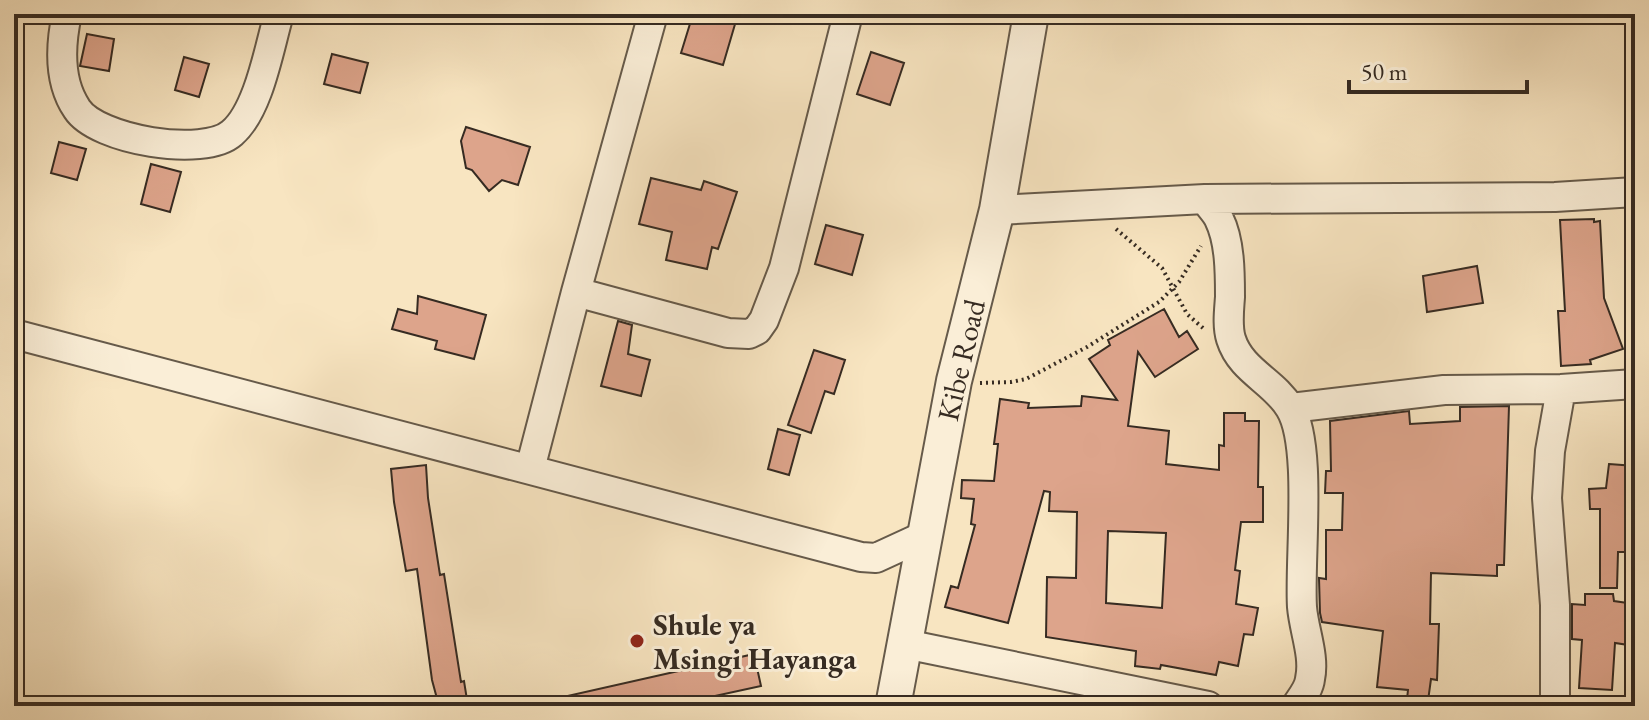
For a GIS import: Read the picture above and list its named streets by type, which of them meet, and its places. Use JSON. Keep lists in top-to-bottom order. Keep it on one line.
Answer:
{"streets":{"street":["Kibe Road"]},"places":["Shule ya Msingi Hayanga"],"scale_bar":"50 m"}
